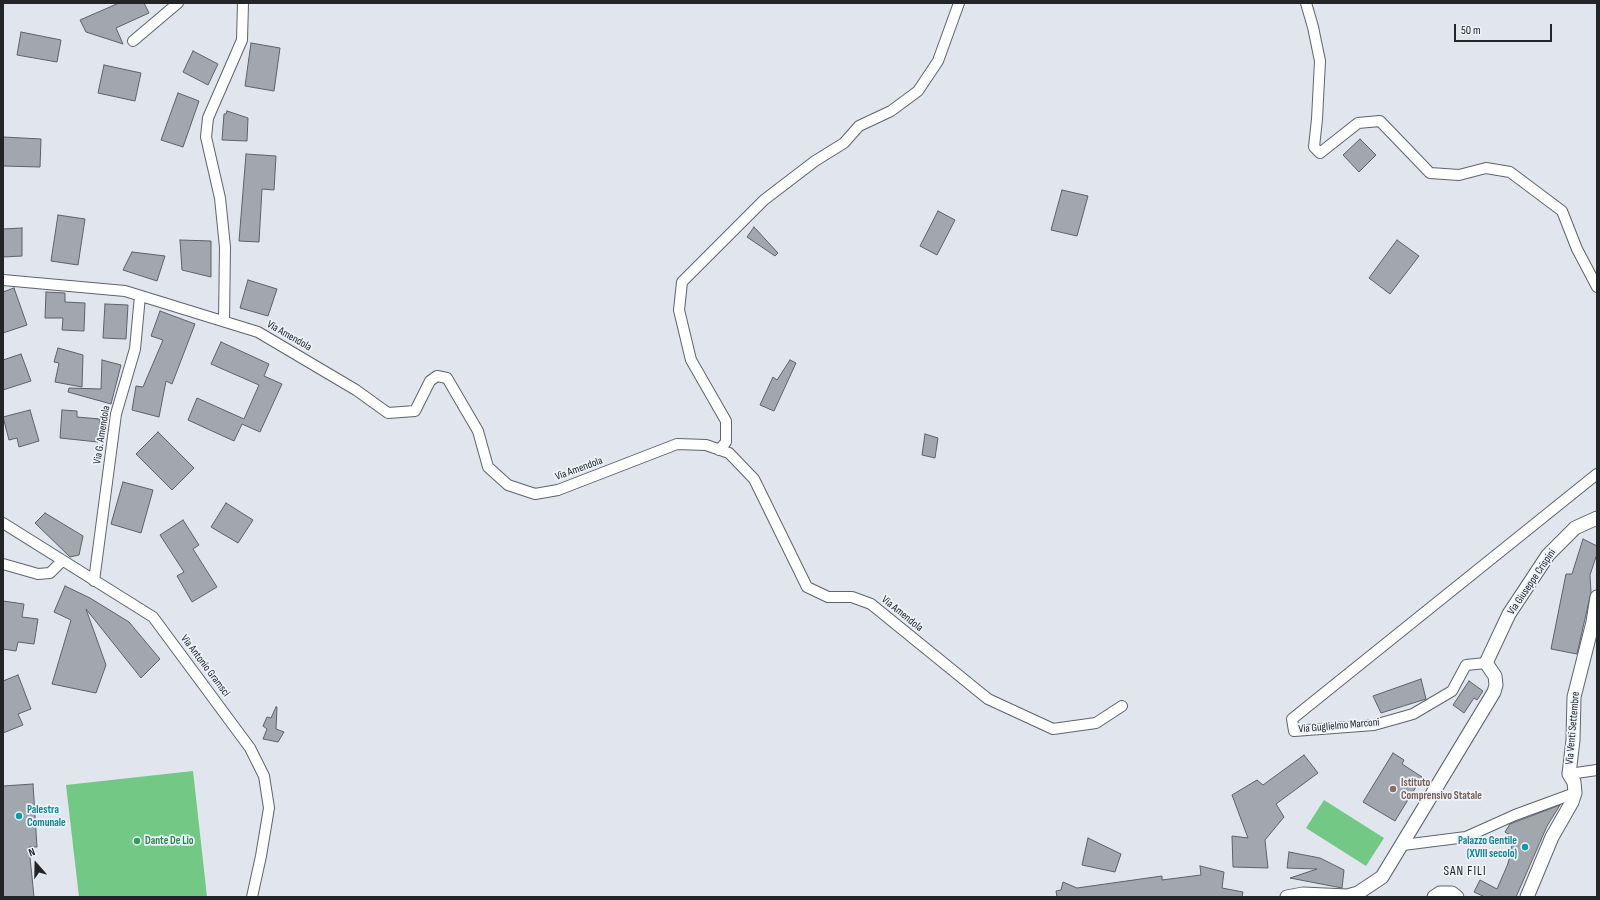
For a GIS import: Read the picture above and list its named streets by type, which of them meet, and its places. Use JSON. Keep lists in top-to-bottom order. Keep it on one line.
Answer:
{"streets":{"street":["Via Amendola","Via G. Amendola","Via Giuseppe Crispini","Via Antonio Gramsci","Via Guglielmo Marconi","Via Venti Settembre"]},"crossings":[["Via Amendola","Via G. Amendola"],["Via G. Amendola","Via Antonio Gramsci"],["Via Giuseppe Crispini","Via Guglielmo Marconi"]],"districts":["SAN FILI"],"places":["Istituto Comprensivo Statale","Palestra Comunale","Dante De Lio","Palazzo Gentile (XVIII secolo)"],"scale_bar":"50 m","north":"top"}
